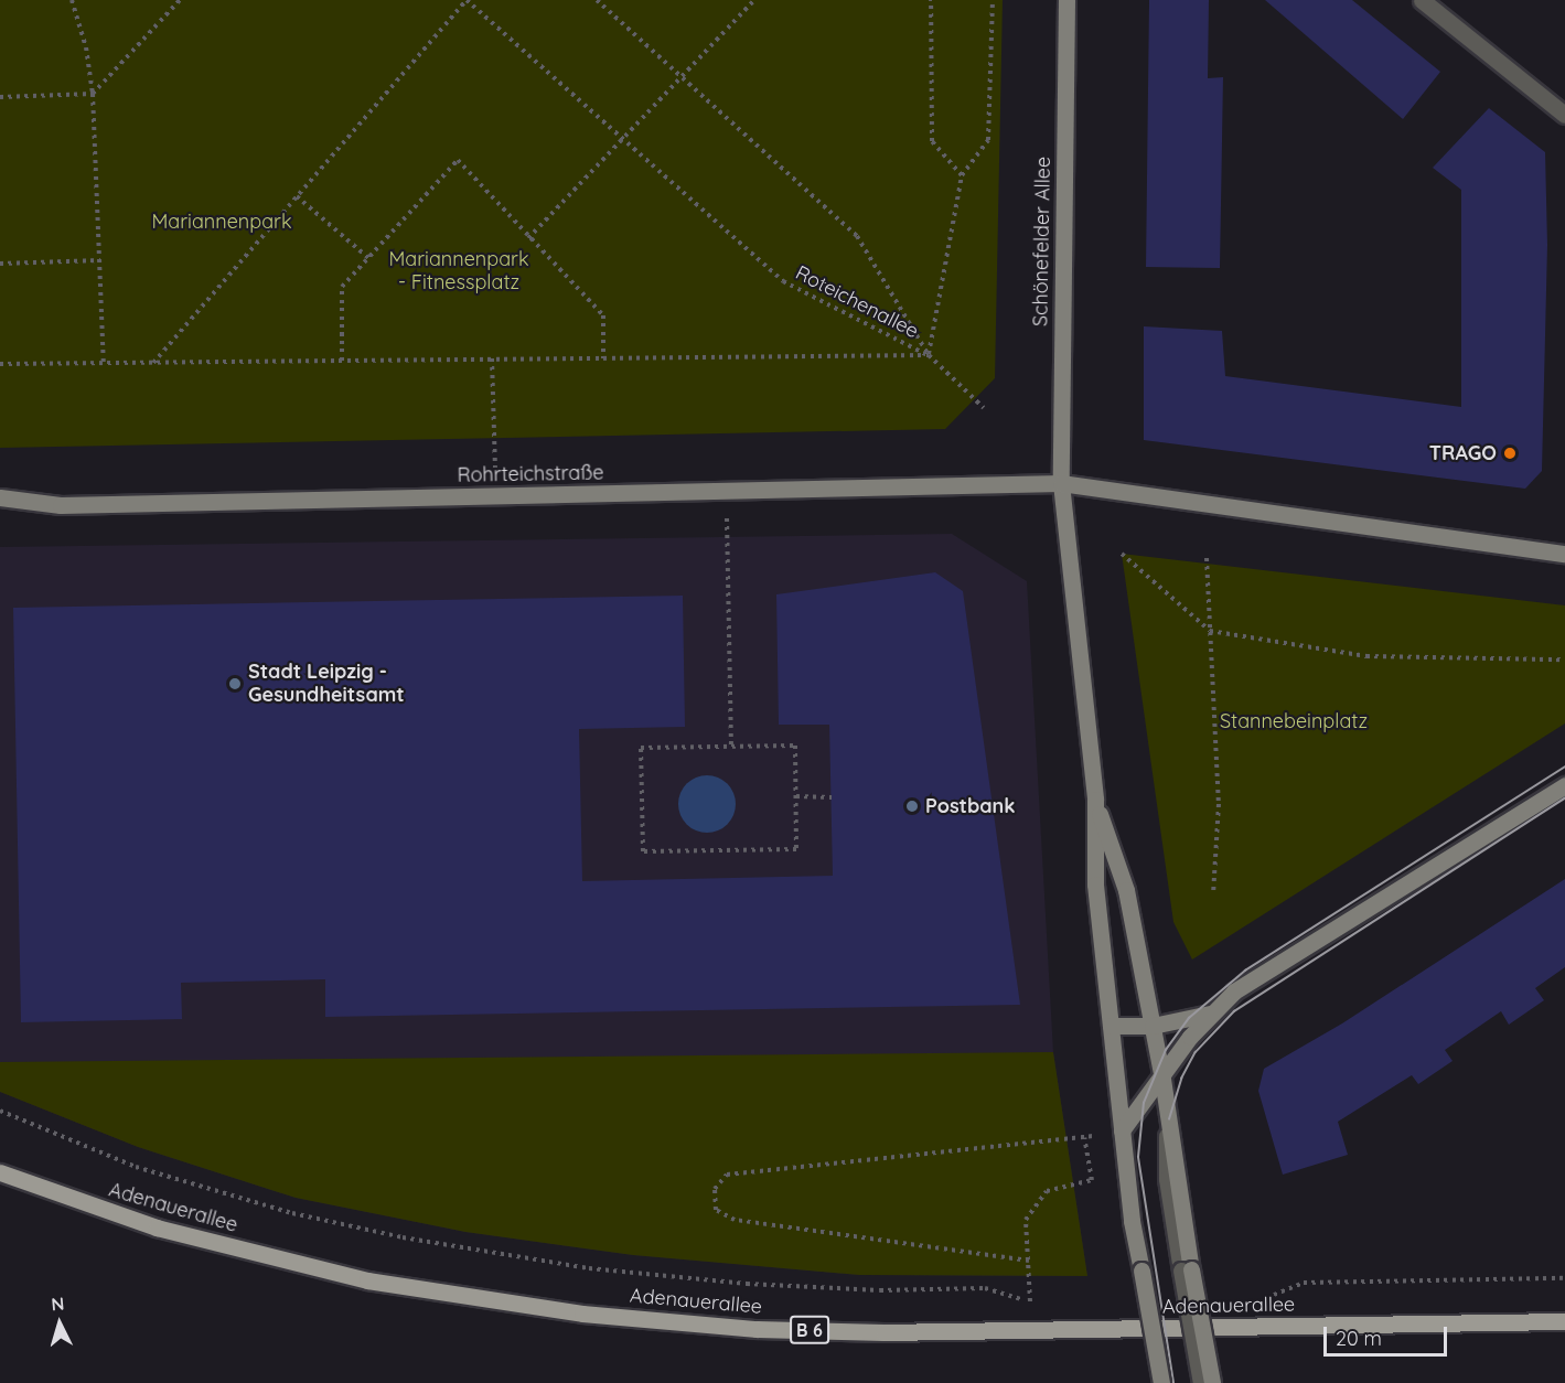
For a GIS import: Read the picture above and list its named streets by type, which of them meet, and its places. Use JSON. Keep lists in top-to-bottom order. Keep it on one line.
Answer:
{"streets":{"main road":["Schönefelder Allee","Rohrteichstraße","Adenauerallee","B 6"],"path":["Roteichenallee"]},"crossings":[["Schönefelder Allee","Rohrteichstraße"]],"parks":["Mariannenpark","Mariannenpark - Fitnessplatz","Stannebeinplatz"],"places":["TRAGO","Stadt Leipzig - Gesundheitsamt","Postbank"],"scale_bar":"20 m","north":"top"}
